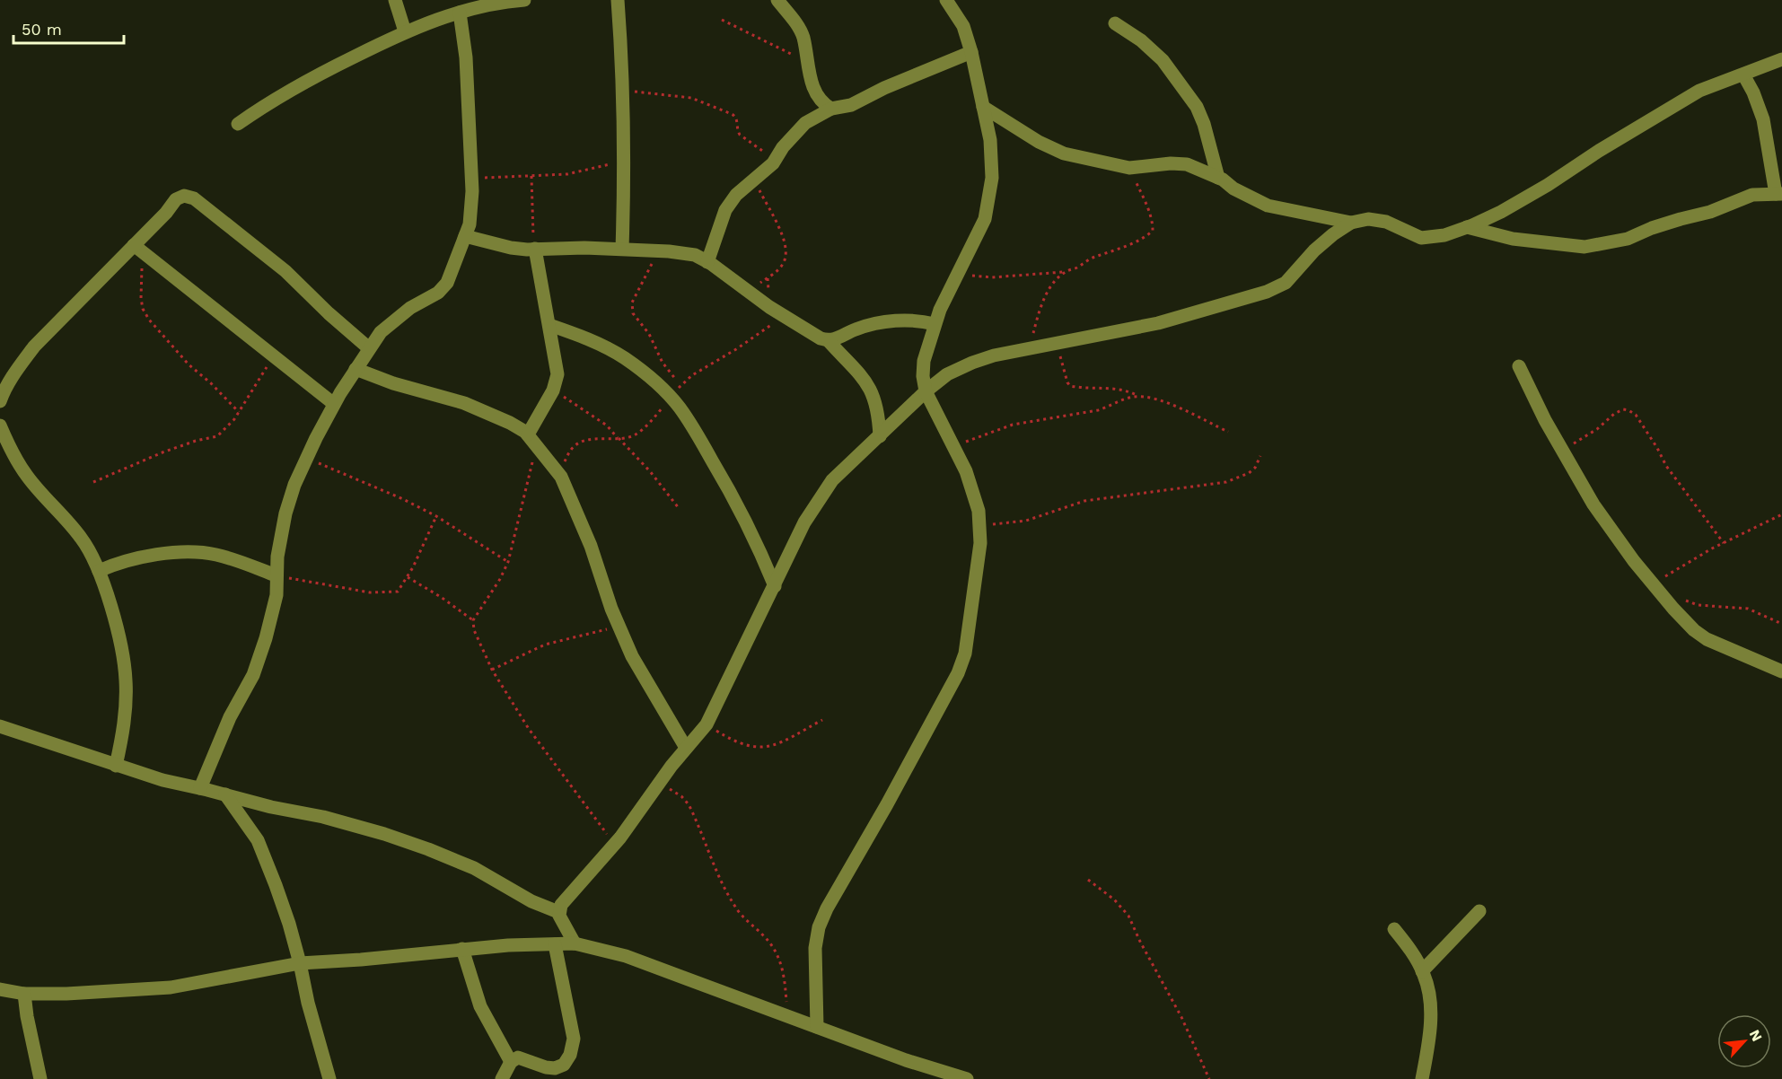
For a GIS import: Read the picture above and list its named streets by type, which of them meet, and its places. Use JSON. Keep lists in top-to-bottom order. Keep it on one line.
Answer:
{"scale_bar":"50 m","north":"top right"}
